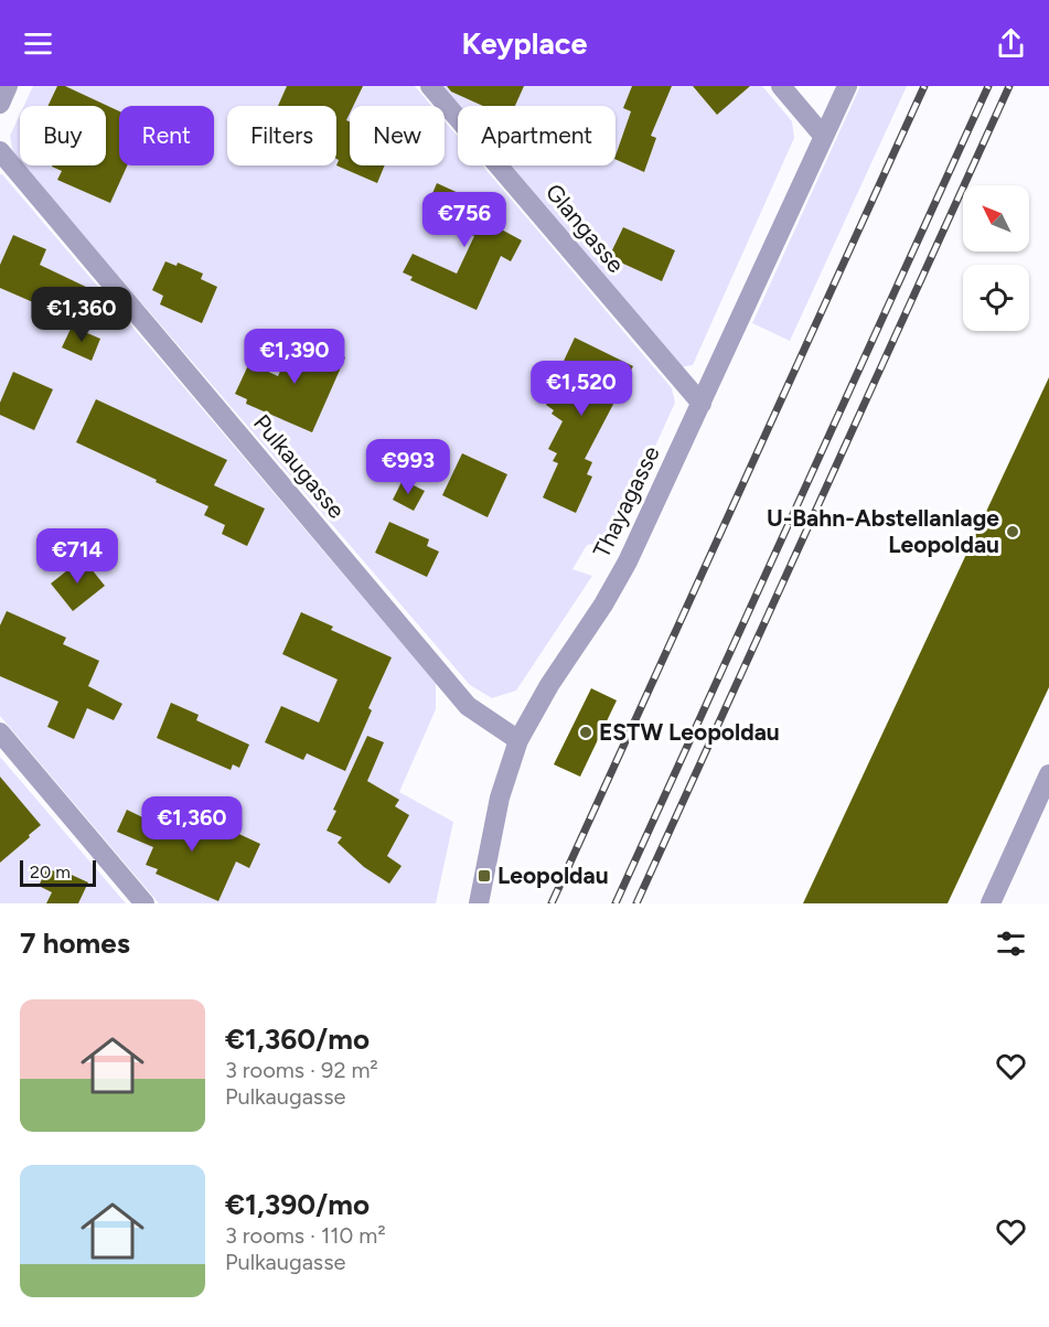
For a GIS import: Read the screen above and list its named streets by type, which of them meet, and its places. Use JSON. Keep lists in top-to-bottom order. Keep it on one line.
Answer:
{"streets":{"street":["Glangasse","Pulkaugasse","Thayagasse"]},"crossings":[["Glangasse","Thayagasse"],["Pulkaugasse","Thayagasse"]],"places":{"other":["U-Bahn-Abstellanlage Leopoldau","ESTW Leopoldau"],"transit":["Leopoldau"]},"scale_bar":"20 m","north":"top left","page":{"header":"Keyplace","chip":["Buy","Rent","Filters","New","Apartment"],"price":["€756","€1,360","€1,390","€1,520","€993","€714","€1,360"],"scale":"20 m","heading":"7 homes","list":[{"name":"€1,360/mo","note":"3 rooms · 92 m² · Pulkaugasse"},{"name":"€1,390/mo","note":"3 rooms · 110 m² · Pulkaugasse"}]}}
